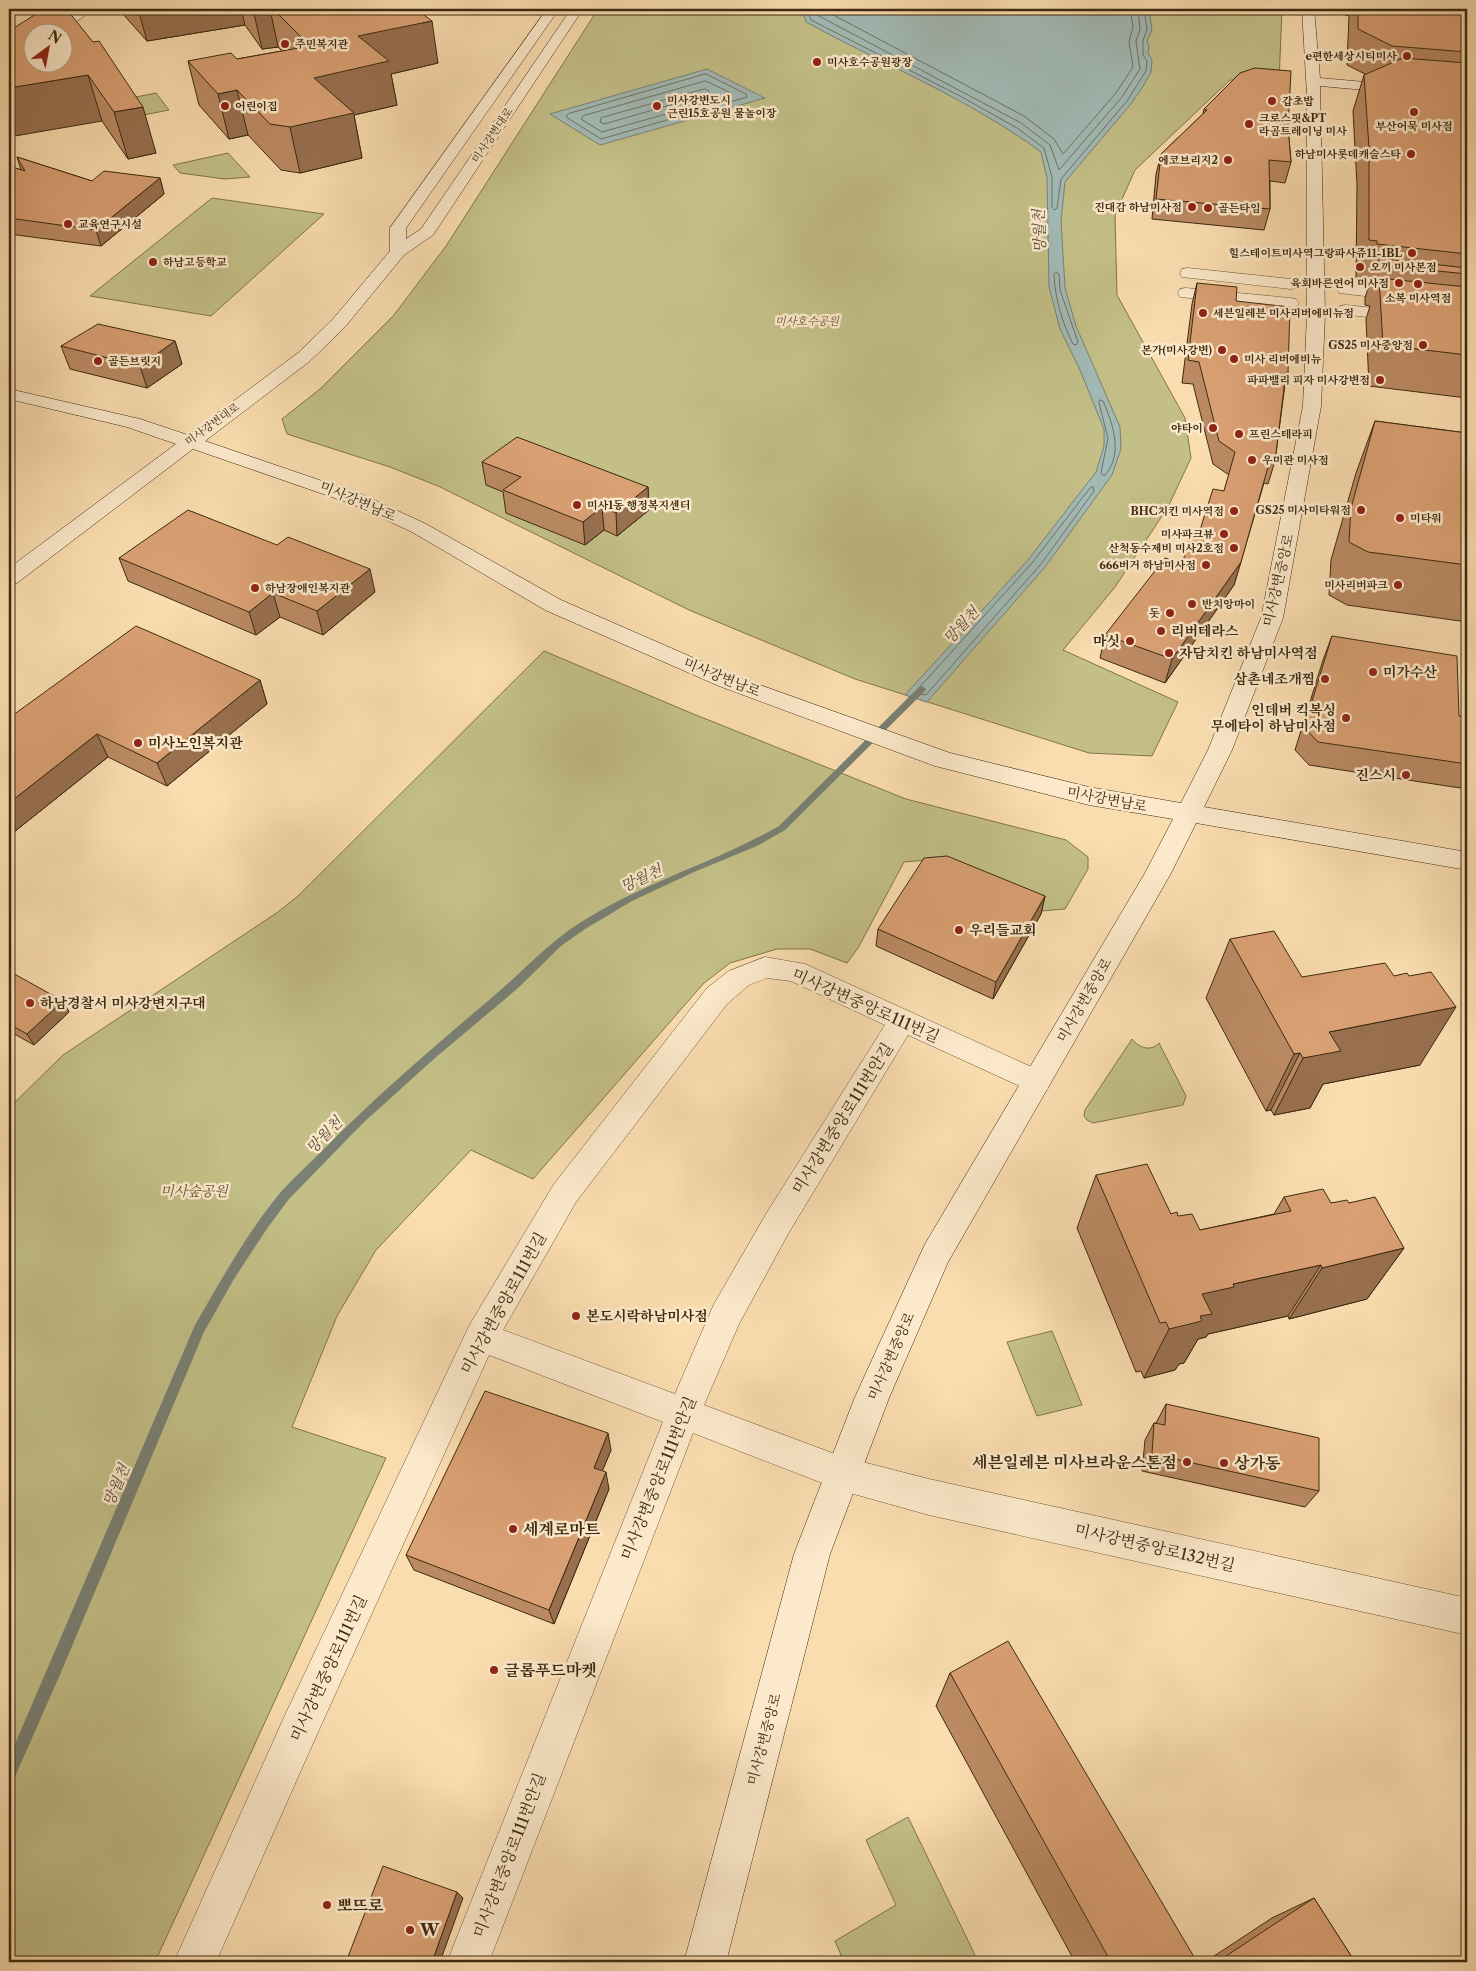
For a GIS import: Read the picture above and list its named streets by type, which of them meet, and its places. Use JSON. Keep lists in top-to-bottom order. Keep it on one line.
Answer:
{"streets":{"street":["미사강변대로","미사강변남로","미사강변중앙로","미사강변중앙로111번길","미사강변중앙로111번안길","미사강변중앙로132번길"]},"crossings":[["미사강변대로","미사강변남로"],["미사강변남로","미사강변중앙로"],["미사강변중앙로","미사강변중앙로111번길"],["미사강변중앙로","미사강변중앙로132번길"],["미사강변중앙로111번길","미사강변중앙로111번안길"],["미사강변중앙로111번길","미사강변중앙로132번길"],["미사강변중앙로111번안길","미사강변중앙로132번길"]],"water":["망월천"],"parks":["미사호수공원","미사숲공원"],"places":["주민복지관","e편한세상시티미사","미사호수공원광장","갑초밥","어린이집","미사강변도시 근린15호공원 물놀이장","부산어묵 미사점","크로스핏&PT 라곰트레이닝 미사","하남미사롯데캐슬스타","에코브리지2","진대감 하남미사점","골든타임","교육연구시설","힐스테이트미사역그랑파사쥬11-1BL","하남고등학교","오끼 미사본점","육회바른연어 미사점","소복 미사역점","세븐일레븐 미사리버에비뉴점","GS25 미사중앙점","본가(미사강변)","미사 리버에비뉴","골든브릿지","파파밸리 피자 미사강변점","야타이","프린스테라피","우미관 미사점","미사1동 행정복지센터","GS25 미사미타워점","BHC치킨 미사역점","미타워","미사파크뷰","산척동수제비 미사2호점","666버거 하남미사점","미사리버파크","하남장애인복지관","반치앙마이","돗","리버테라스","마싯","자담치킨 하남미사역점","미가수산","삼촌네조개찜","인데버 킥복싱 무에타이 하남미사점","미사노인복지관","진스시","우리들교회","하남경찰서 미사강변지구대","본도시락하남미사점","세븐일레븐 미사브라운스톤점","상가동","세계로마트","글롭푸드마켓","뽀뜨로","W"],"north":"top right"}
